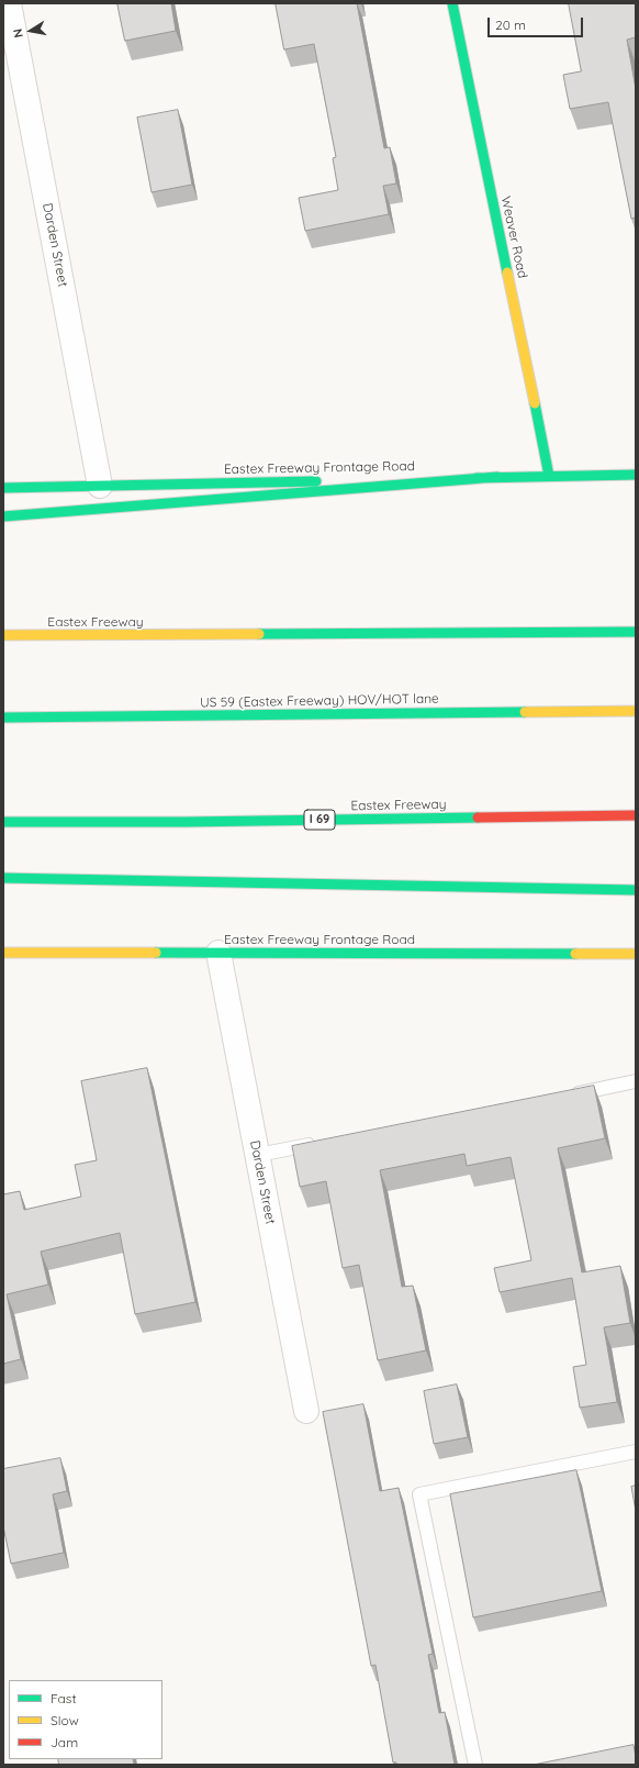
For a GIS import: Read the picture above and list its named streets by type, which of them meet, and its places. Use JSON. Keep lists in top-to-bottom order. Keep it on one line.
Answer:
{"streets":{"main road":["Weaver Road","Eastex Freeway Frontage Road","Eastex Freeway","US 59 (Eastex Freeway) HOV/HOT lane","I 69"],"street":["Darden Street"]},"crossings":[["Weaver Road","Eastex Freeway Frontage Road"],["Darden Street","Eastex Freeway Frontage Road"]],"legend":["Fast","Slow","Jam"],"scale_bar":"20 m","north":"left"}
